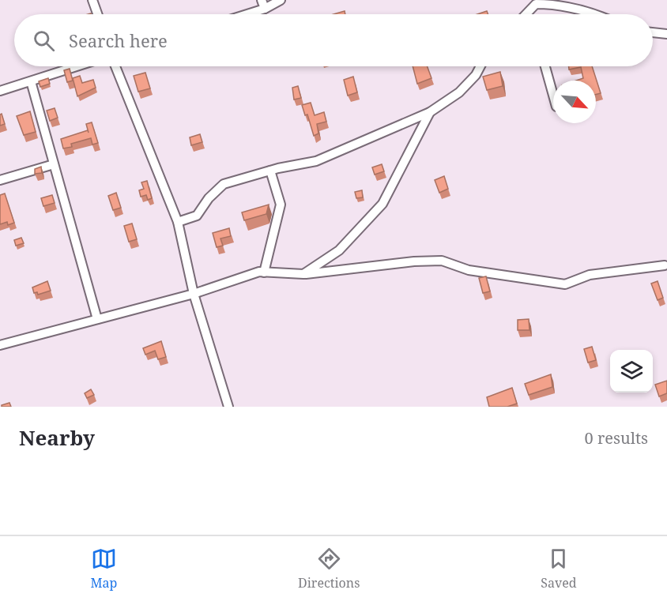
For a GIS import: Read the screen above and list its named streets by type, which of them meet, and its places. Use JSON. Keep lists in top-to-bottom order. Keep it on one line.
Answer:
{"north":"bottom right","page":{"search":"Search here","heading":["Nearby","0 results"],"nav":["Map","Directions","Saved"]}}
